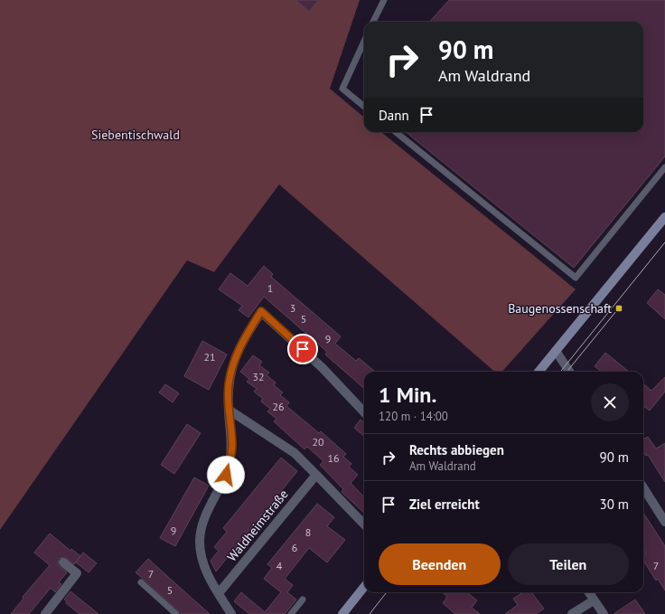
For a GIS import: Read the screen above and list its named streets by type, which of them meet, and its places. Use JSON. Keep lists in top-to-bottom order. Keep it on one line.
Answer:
{"streets":{"street":["Waldheimstraße"]},"parks":["Siebentischwald"],"places":{"transit":["Baugenossenschaft"]},"house_numbers":["1","3","5","9","21","32","26","20","16","9","8","6","4","7","7","5"],"page":{"turn":["90 m","Am Waldrand"],"then":"Dann","heading":["1 Min.","120 m · 14:00"],"list":[{"name":"Rechts abbiegen","note":"Am Waldrand","value":"90 m"},{"name":"Ziel erreicht","value":"30 m"}],"buttons":["Beenden","Teilen"]}}
